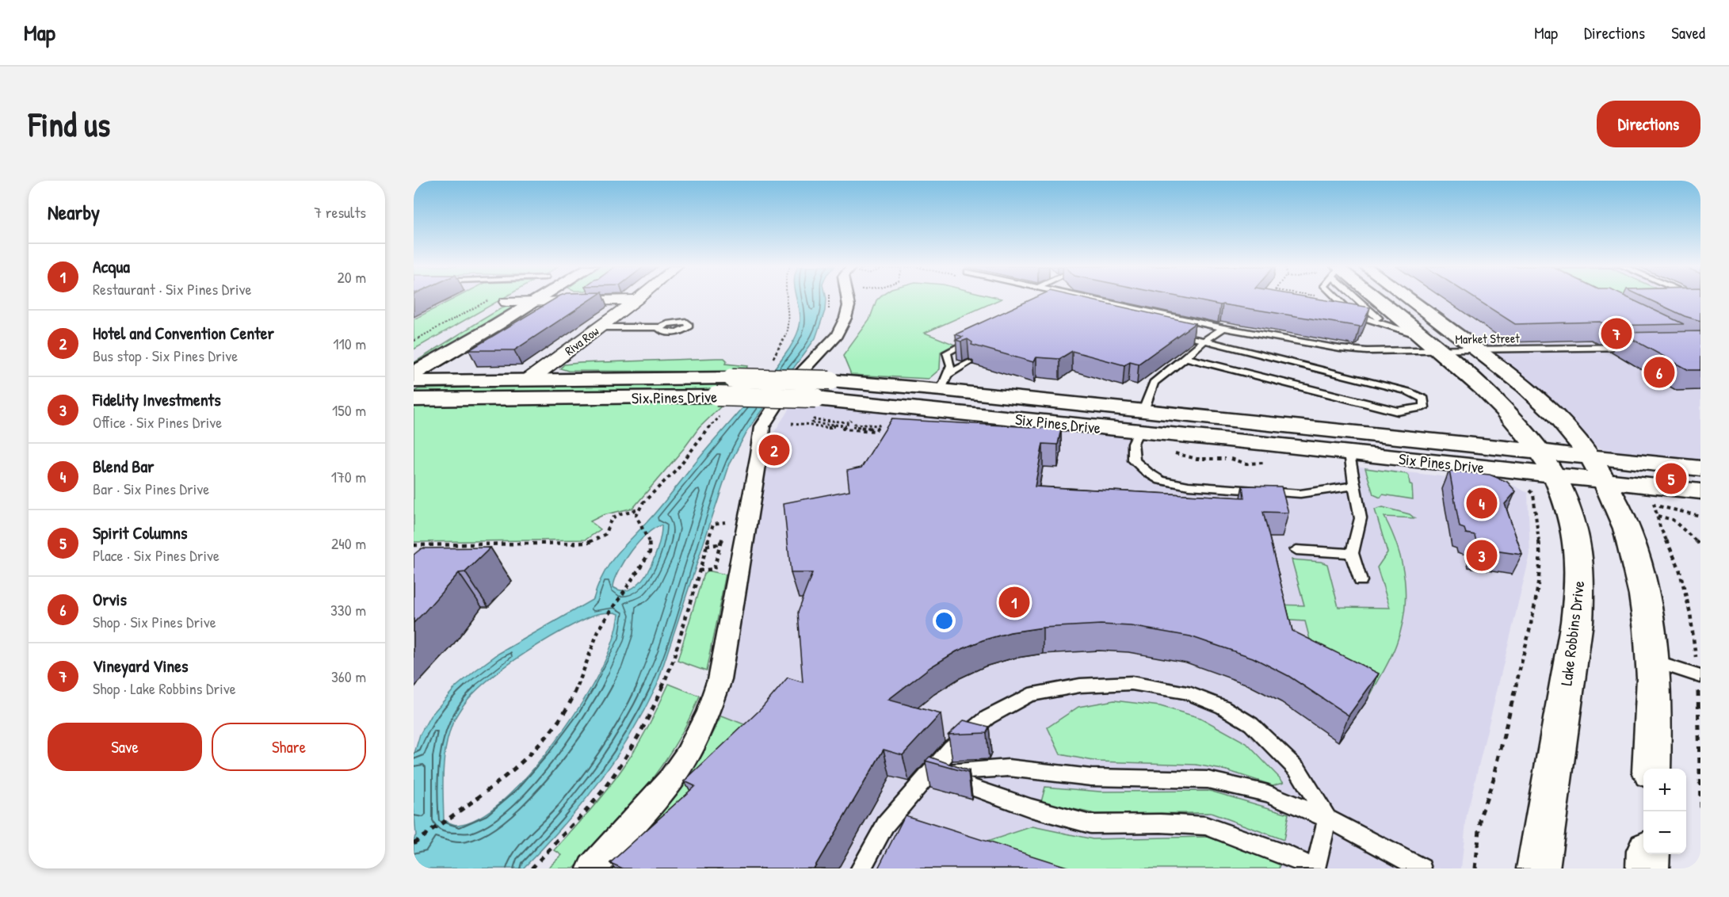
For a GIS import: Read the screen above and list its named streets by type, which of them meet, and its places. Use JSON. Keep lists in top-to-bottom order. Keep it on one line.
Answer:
{"streets":{"street":["Riva Row","Six Pines Drive","Lake Robbins Drive"],"lane":["Market Street"]},"crossings":[["Market Street","Lake Robbins Drive"],["Riva Row","Six Pines Drive"],["Six Pines Drive","Lake Robbins Drive"]],"page":{"header":"Map","nav":["Map","Directions","Saved"],"buttons":["Directions",["Save","Share"]],"title":"Find us","heading":["Nearby","7 results"],"list":[{"mark":"1","name":"Acqua","note":"Restaurant · Six Pines Drive","value":"20 m"},{"mark":"2","name":"Hotel and Convention Center","note":"Bus stop · Six Pines Drive","value":"110 m"},{"mark":"3","name":"Fidelity Investments","note":"Office · Six Pines Drive","value":"150 m"},{"mark":"4","name":"Blend Bar","note":"Bar · Six Pines Drive","value":"170 m"},{"mark":"5","name":"Spirit Columns","note":"Place · Six Pines Drive","value":"240 m"},{"mark":"6","name":"Orvis","note":"Shop · Six Pines Drive","value":"330 m"},{"mark":"7","name":"Vineyard Vines","note":"Shop · Lake Robbins Drive","value":"360 m"}],"pins":["7","6","2","5","4","3","1"],"map_buttons":["+","−"]}}
